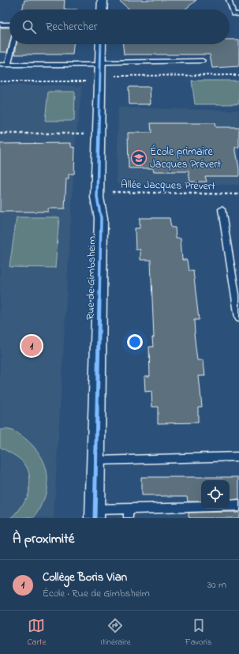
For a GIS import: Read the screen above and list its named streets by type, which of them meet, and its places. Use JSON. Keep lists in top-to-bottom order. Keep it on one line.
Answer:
{"streets":{"street":["Rue de Gimbsheim"],"path":["Allée Jacques Prévert"]},"crossings":[["Allée Jacques Prévert","Rue de Gimbsheim"]],"places":{"school or university":["École primaire Jacques Prévert"]},"page":{"search":"Rechercher","pins":"1","heading":"À proximité","list":[{"mark":"1","name":"Collège Boris Vian","note":"École · Rue de Gimbsheim","value":"30 m"}],"nav":["Carte","Itinéraire","Favoris"]}}
